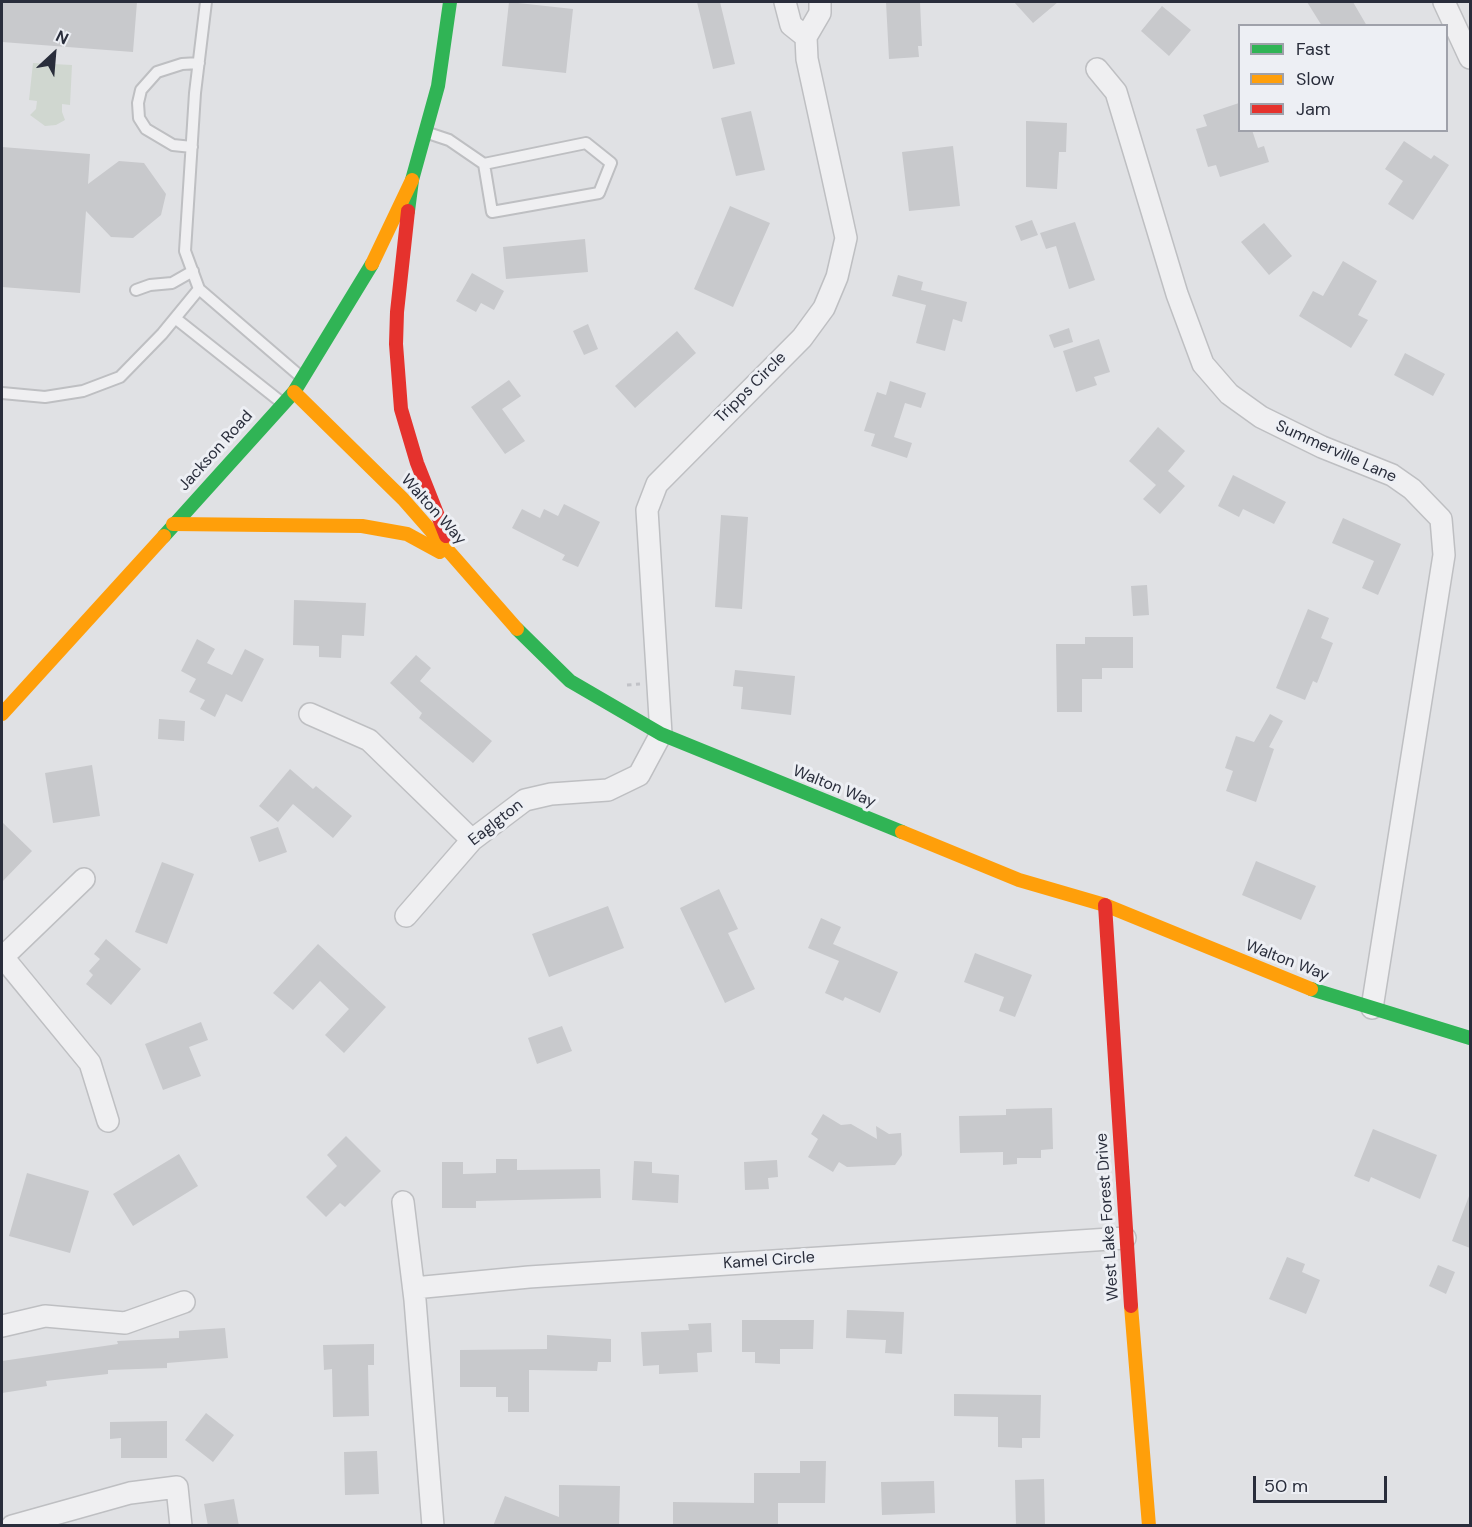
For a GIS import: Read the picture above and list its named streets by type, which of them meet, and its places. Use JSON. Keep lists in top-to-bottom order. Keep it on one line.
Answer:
{"streets":{"main road":["Jackson Road","Walton Way","West Lake Forest Drive"],"street":["Tripps Circle","Summerville Lane","Eaglgton","Kamel Circle"]},"crossings":[["Tripps Circle","Walton Way"],["Tripps Circle","Eaglgton"],["Jackson Road","Walton Way"],["Summerville Lane","Walton Way"],["Walton Way","Eaglgton"],["Walton Way","West Lake Forest Drive"],["West Lake Forest Drive","Kamel Circle"]],"legend":["Fast","Slow","Jam"],"scale_bar":"50 m","north":"top right"}
